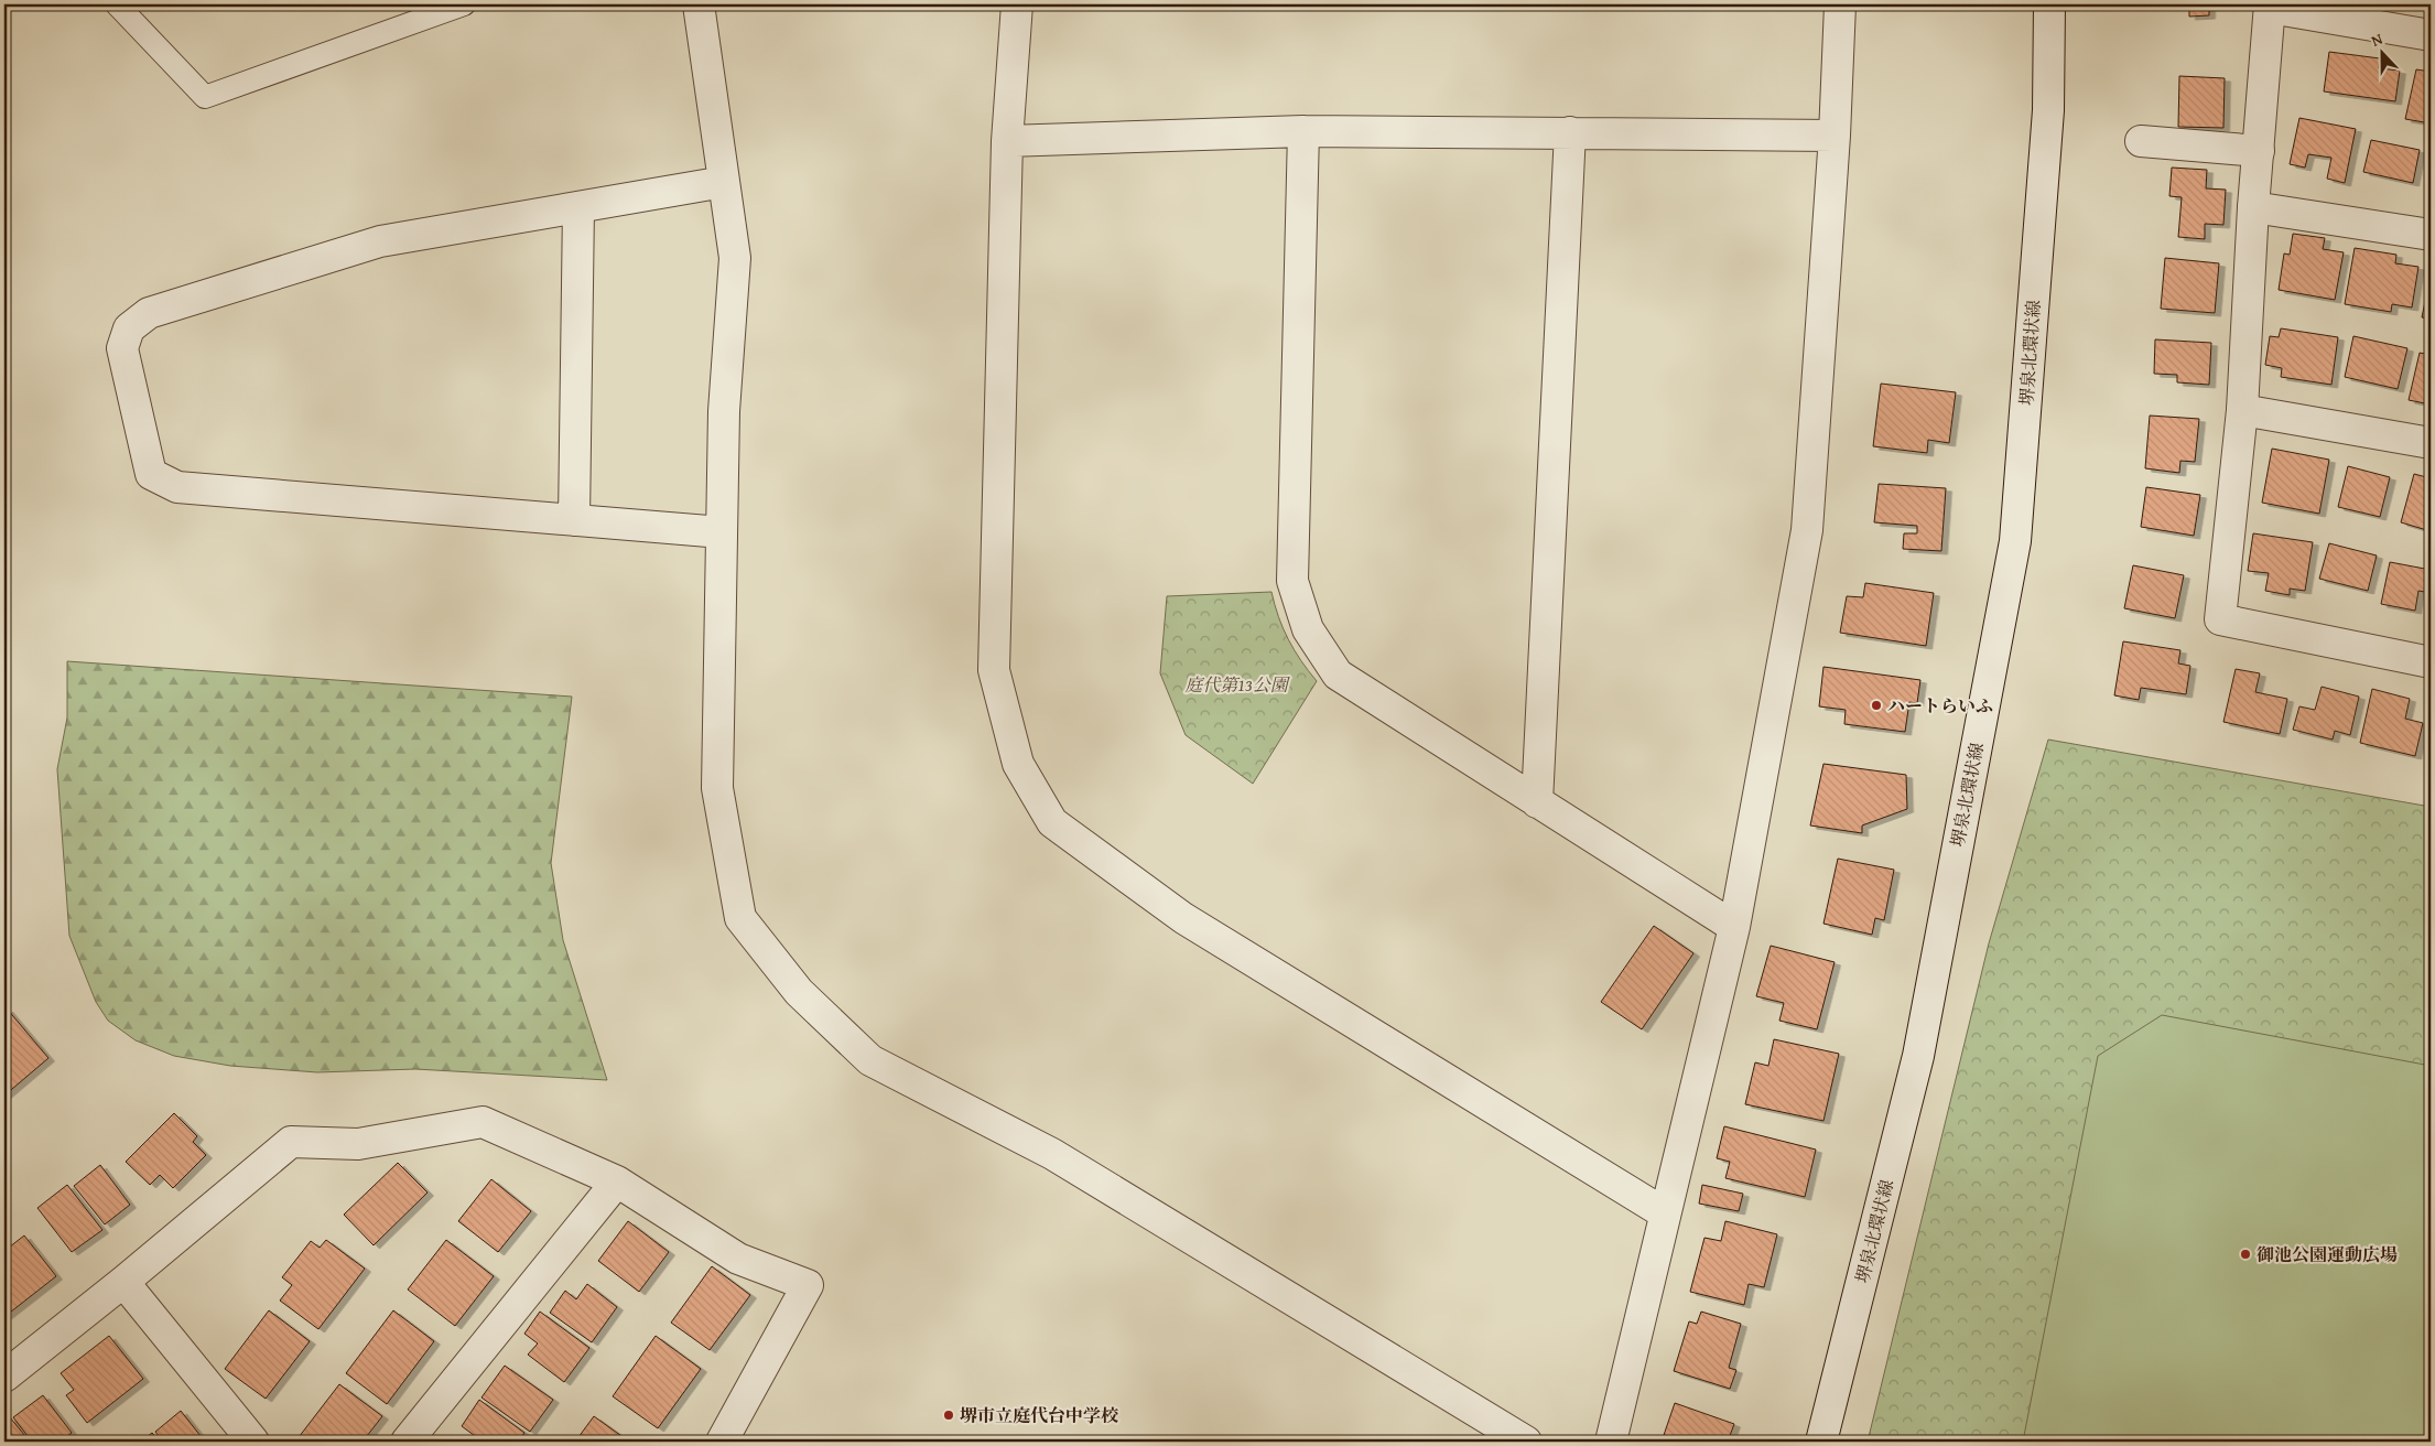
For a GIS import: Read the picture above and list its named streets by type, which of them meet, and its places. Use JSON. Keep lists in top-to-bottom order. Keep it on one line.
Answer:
{"streets":{"street":["堺泉北環状線"]},"parks":["庭代第13公園"],"places":["ハートらいふ","御池公園運動広場","堺市立庭代台中学校"],"north":"top"}
